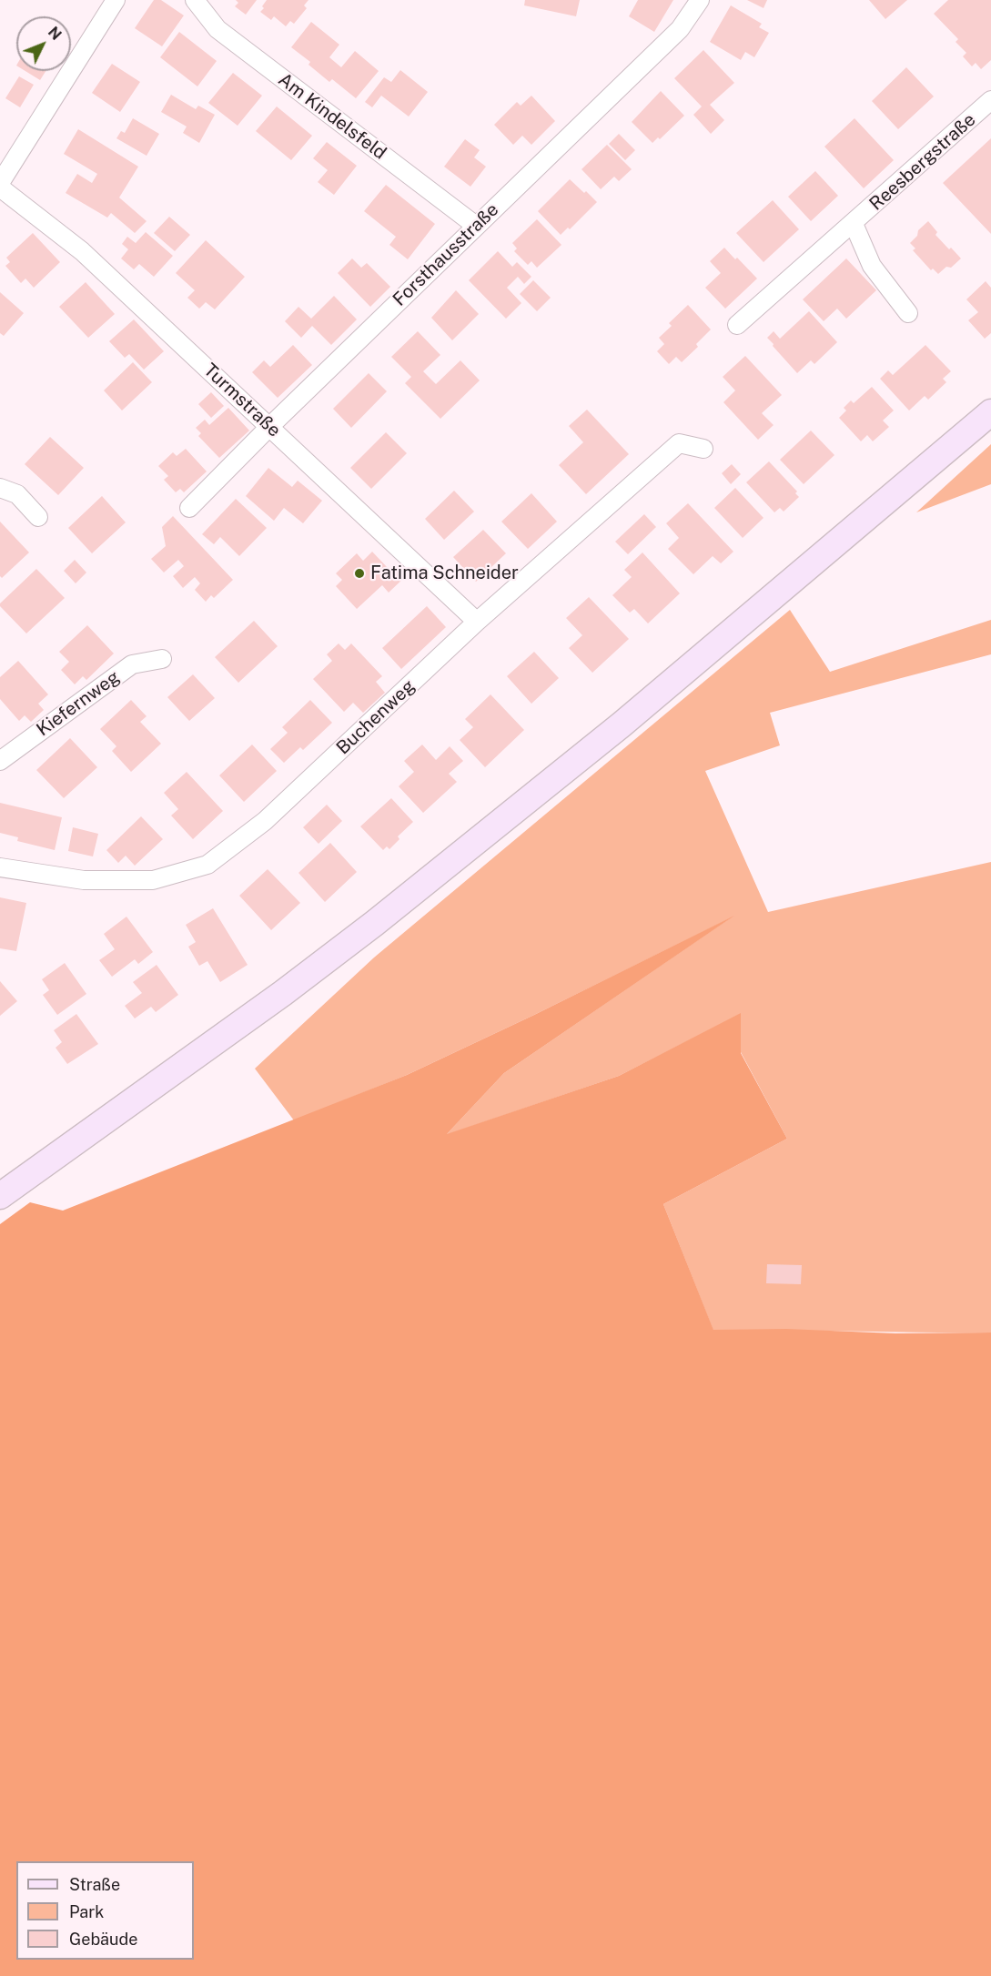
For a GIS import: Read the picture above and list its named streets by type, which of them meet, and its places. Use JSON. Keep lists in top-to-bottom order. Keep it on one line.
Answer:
{"streets":{"street":["Am Kindelsfeld","Reesbergstraße","Forsthausstraße","Turmstraße","Kiefernweg","Buchenweg"]},"crossings":[["Am Kindelsfeld","Forsthausstraße"],["Forsthausstraße","Turmstraße"],["Turmstraße","Buchenweg"]],"places":["Fatima Schneider"],"legend":["Straße","Park","Gebäude"],"north":"top right"}
